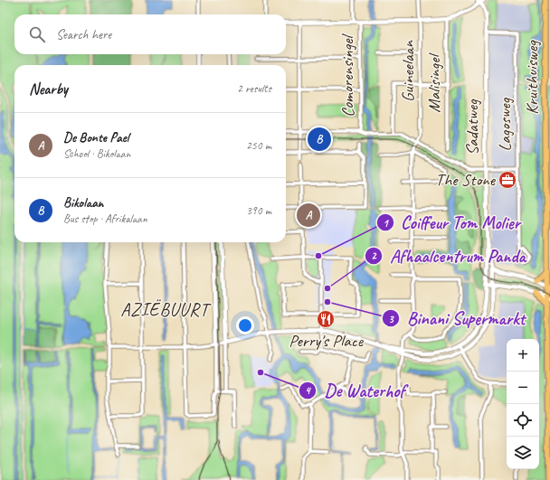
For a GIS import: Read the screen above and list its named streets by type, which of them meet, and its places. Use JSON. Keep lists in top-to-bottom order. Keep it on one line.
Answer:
{"streets":{"main road":["Kruithuisweg"],"street":["Guineelaan","Comorensingel","Malisingel","Lagosweg","Sadatweg"]},"crossings":[["Guineelaan","Sadatweg"],["Lagosweg","Sadatweg"]],"districts":["AZIËBUURT"],"places":{"office":["The Stone"],"other":["Coiffeur Tom Molier","Afhaalcentrum Panda","Binani Supermarkt","De Waterhof"],"restaurant":["Perry's Place"]},"page":{"search":"Search here","heading":["Nearby","2 results"],"list":[{"mark":"A","name":"De Bonte Pael","note":"School · Bikolaan","value":"250 m"},{"mark":"B","name":"Bikolaan","note":"Bus stop · Afrikalaan","value":"390 m"}],"pins":["B","A"],"map_buttons":["+","−"]}}
